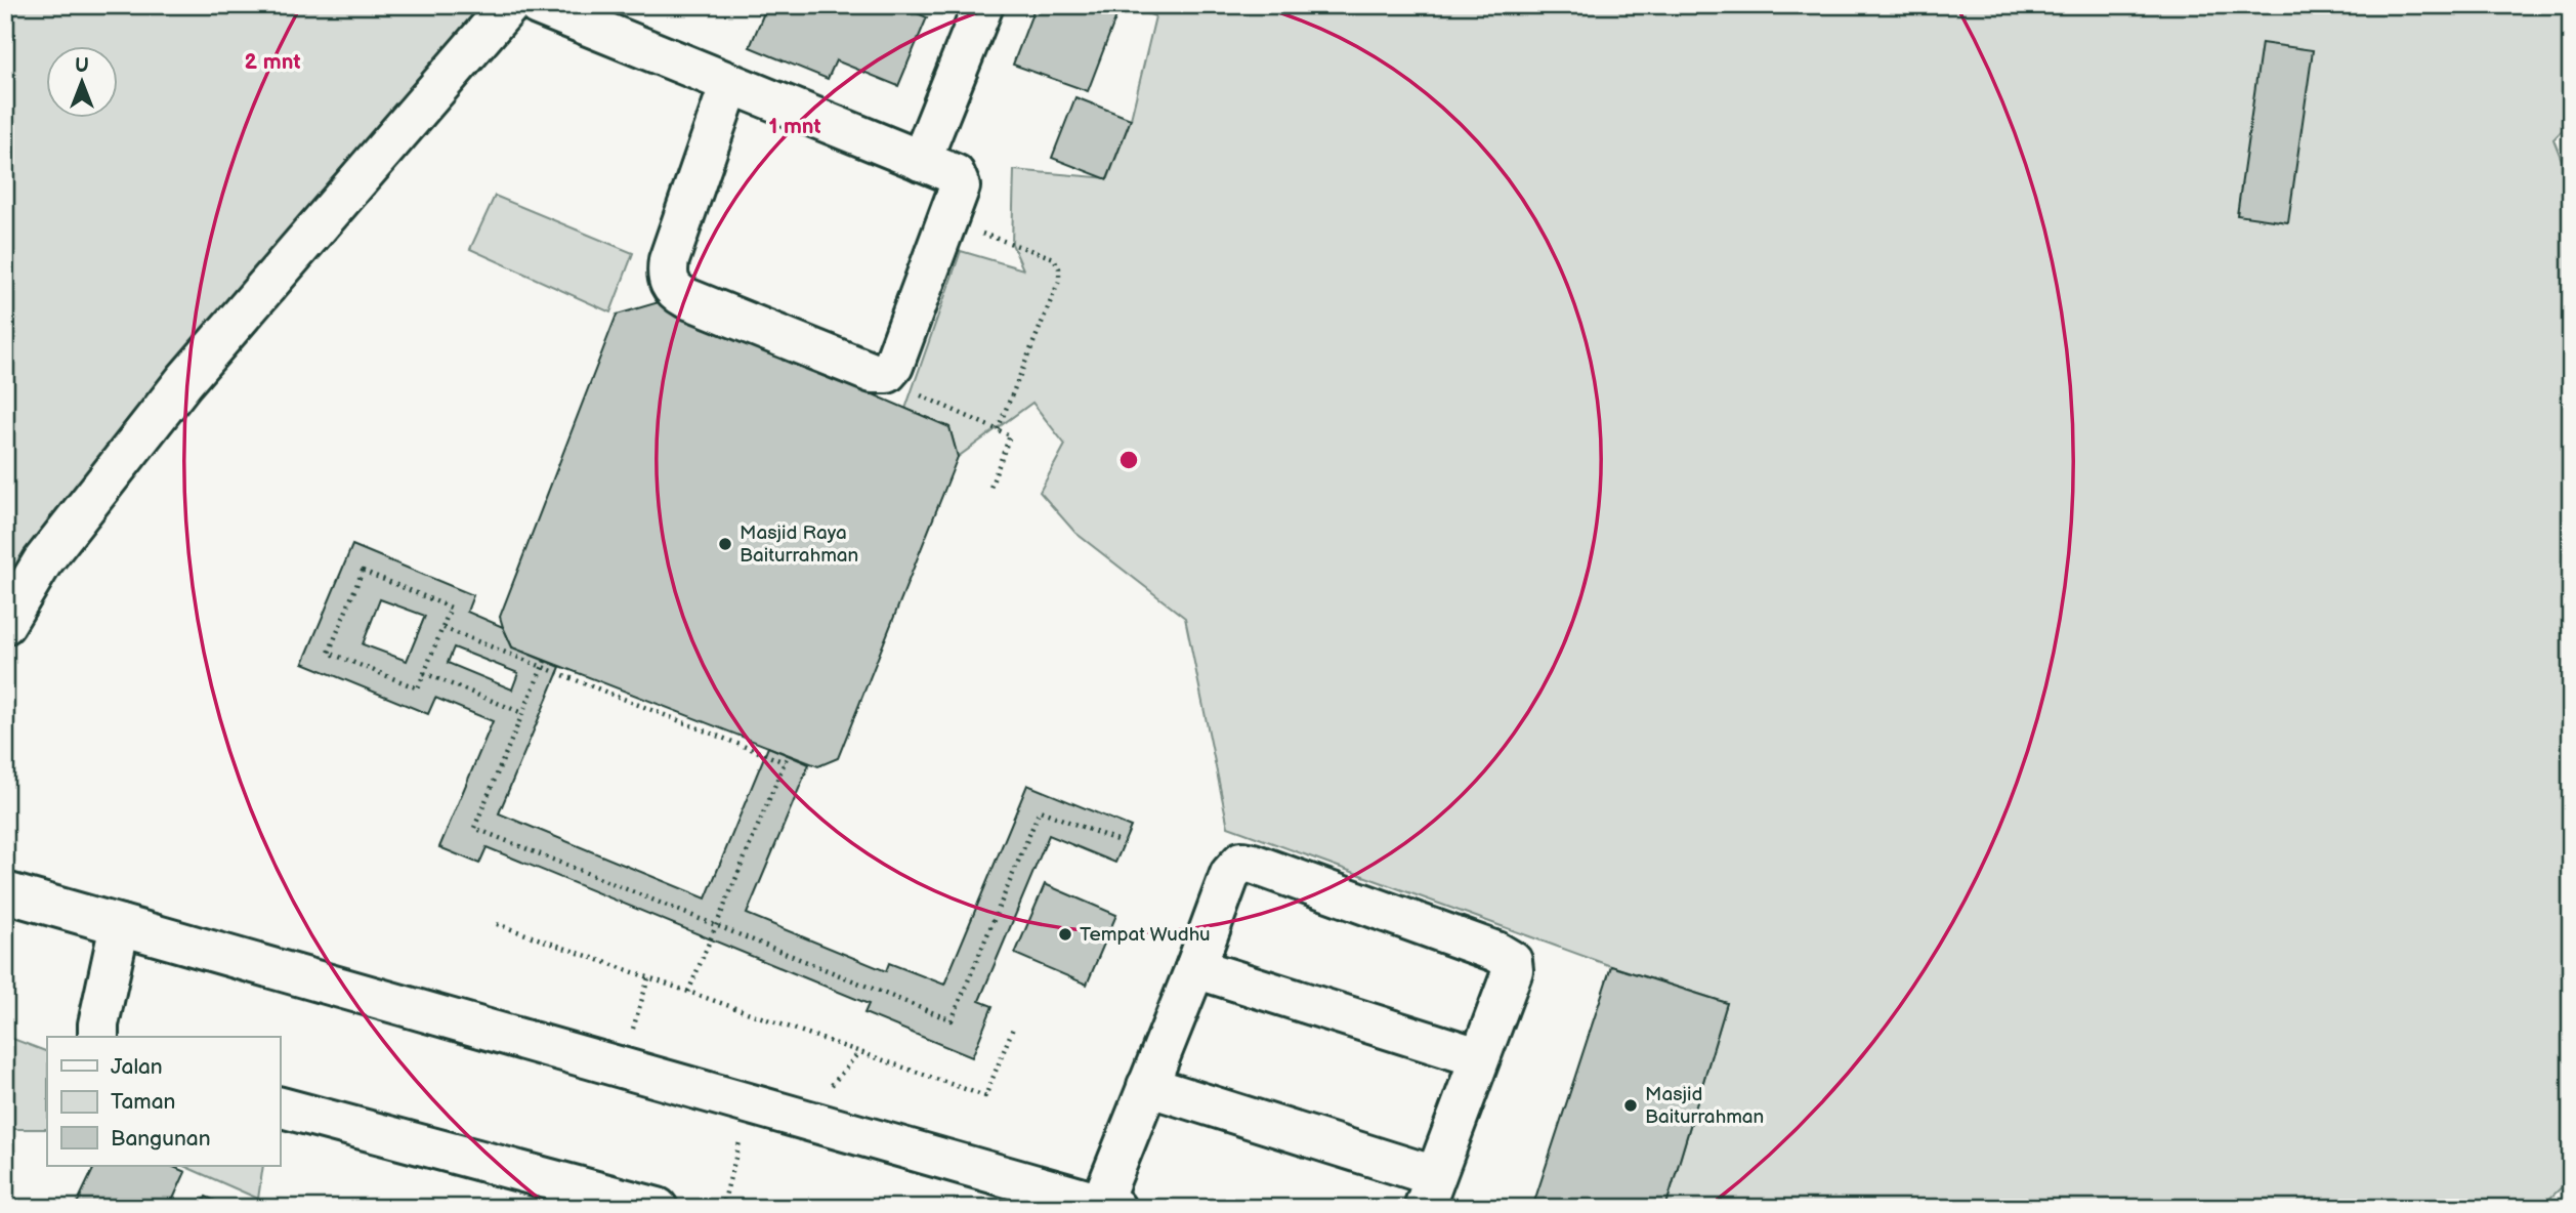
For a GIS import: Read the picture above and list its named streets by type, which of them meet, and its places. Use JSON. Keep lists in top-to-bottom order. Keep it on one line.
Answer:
{"places":["Masjid Raya Baiturrahman","Tempat Wudhu","Masjid Baiturrahman"],"legend":["Jalan","Taman","Bangunan"],"north":"top","rings":["2 mnt","1 mnt"]}
